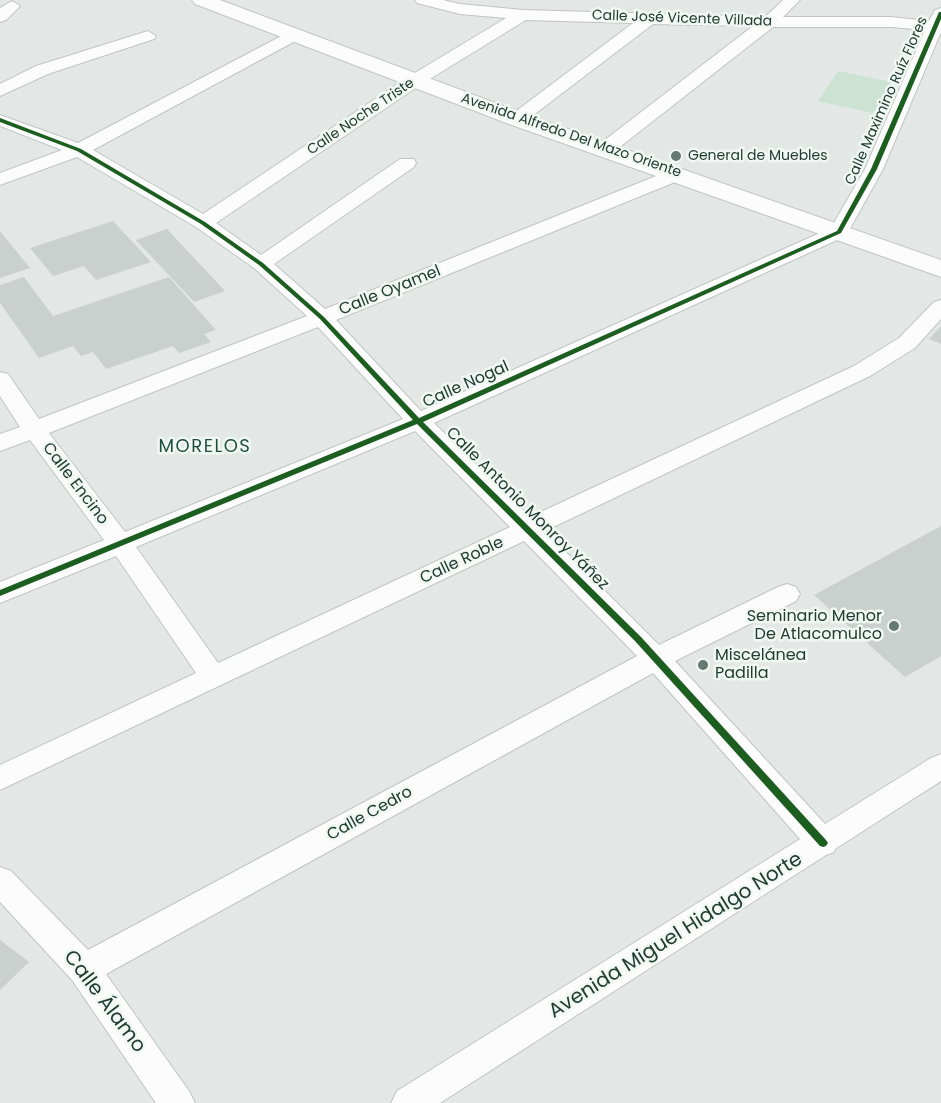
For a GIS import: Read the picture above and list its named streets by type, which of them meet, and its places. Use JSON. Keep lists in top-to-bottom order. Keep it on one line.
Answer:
{"streets":{"street":["Calle José Vicente Villada","Calle Maximino Ruíz Flores","Calle Noche Triste","Avenida Alfredo Del Mazo Oriente","Calle Oyamel","Calle Nogal","Calle Encino","Calle Antonio Monroy Yáñez","Calle Roble","Calle Cedro","Avenida Miguel Hidalgo Norte","Calle Álamo"]},"crossings":[["Calle José Vicente Villada","Calle Maximino Ruíz Flores"],["Calle José Vicente Villada","Calle Noche Triste"],["Calle Maximino Ruíz Flores","Avenida Alfredo Del Mazo Oriente"],["Calle Maximino Ruíz Flores","Calle Nogal"],["Calle Noche Triste","Avenida Alfredo Del Mazo Oriente"],["Calle Noche Triste","Calle Antonio Monroy Yáñez"],["Avenida Alfredo Del Mazo Oriente","Calle Oyamel"],["Avenida Alfredo Del Mazo Oriente","Calle Nogal"],["Calle Oyamel","Calle Encino"],["Calle Oyamel","Calle Antonio Monroy Yáñez"],["Calle Nogal","Calle Encino"],["Calle Nogal","Calle Antonio Monroy Yáñez"],["Calle Encino","Calle Roble"],["Calle Antonio Monroy Yáñez","Calle Roble"],["Calle Antonio Monroy Yáñez","Calle Cedro"],["Calle Antonio Monroy Yáñez","Avenida Miguel Hidalgo Norte"],["Calle Cedro","Calle Álamo"]],"districts":["MORELOS"],"places":["General de Muebles","Seminario Menor De Atlacomulco","Miscelánea Padilla"]}
